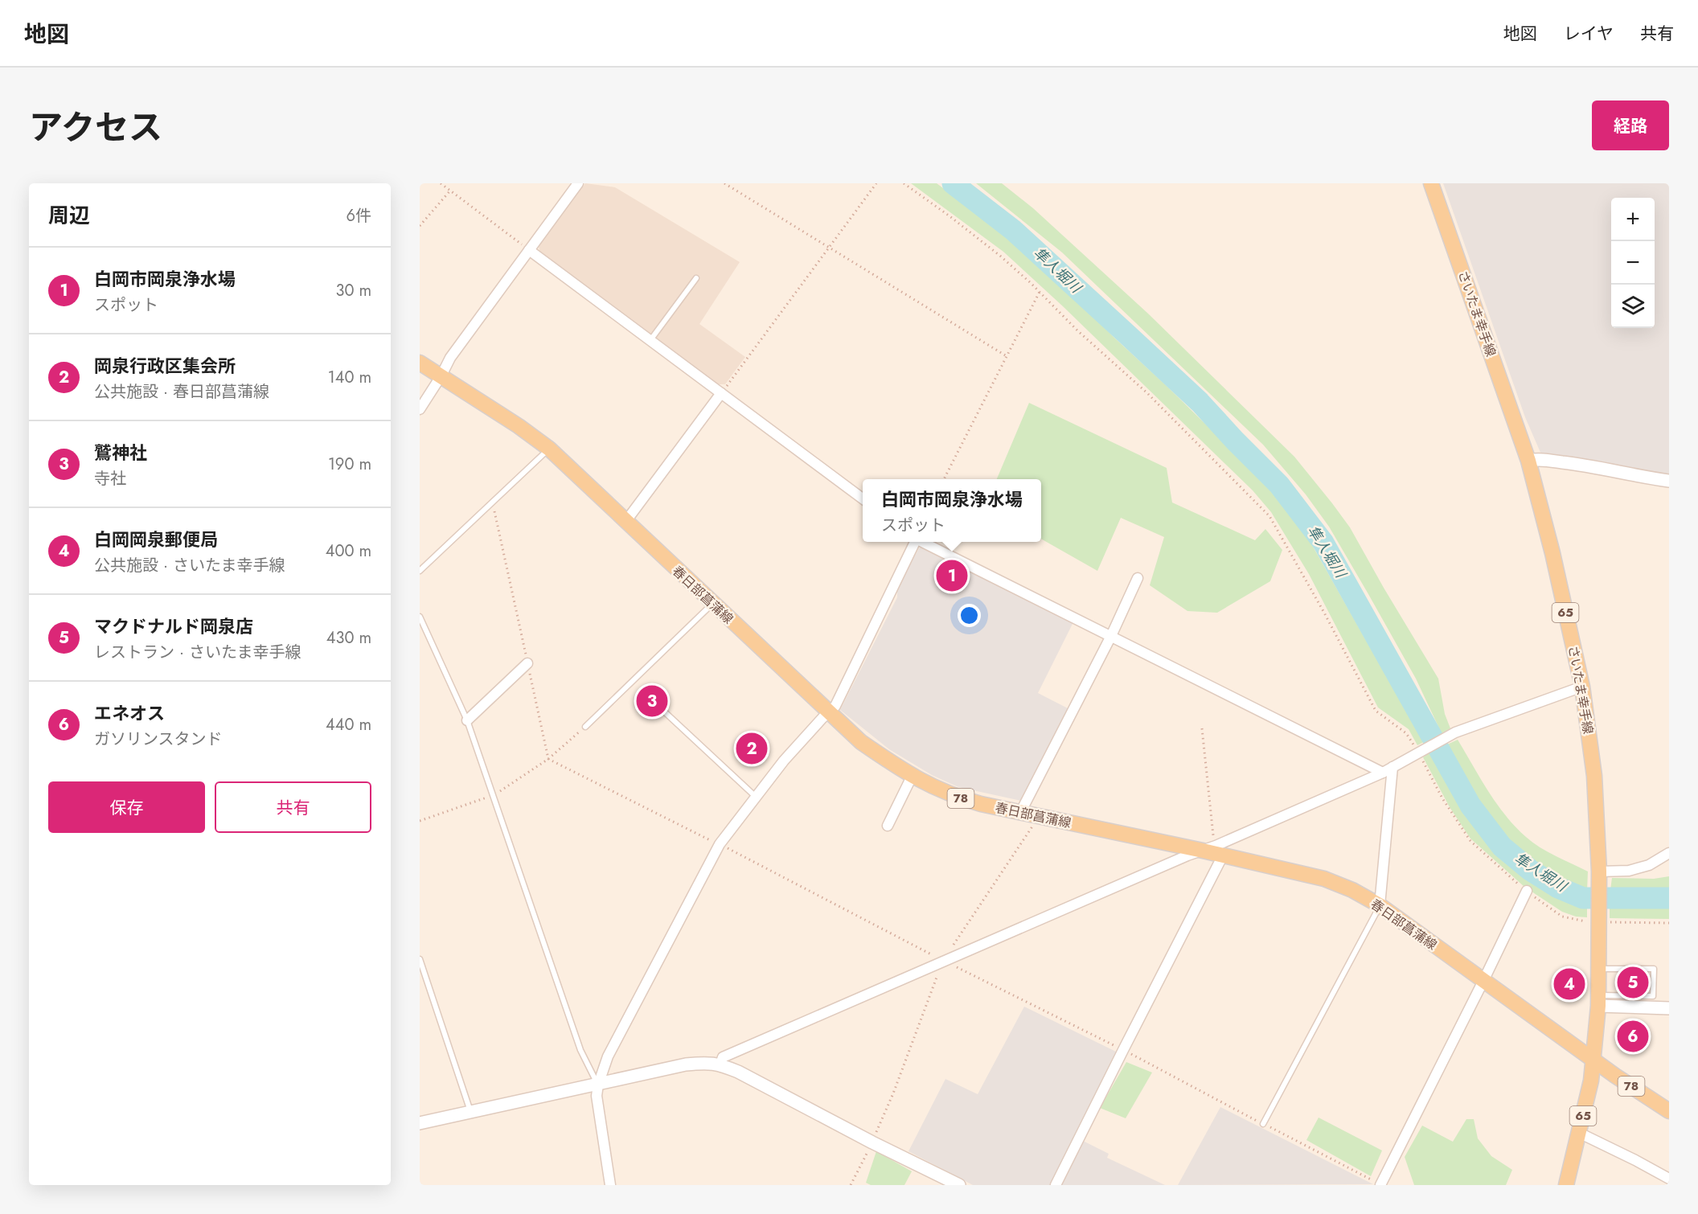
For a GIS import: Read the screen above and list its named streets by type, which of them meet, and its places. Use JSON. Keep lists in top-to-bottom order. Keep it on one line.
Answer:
{"streets":{"main road":["さいたま幸手線","春日部菖蒲線","65","78"]},"crossings":[["さいたま幸手線","春日部菖蒲線"]],"water":["隼人堀川"],"page":{"header":"地図","nav":["地図","レイヤ","共有"],"title":"アクセス","buttons":["経路",["保存","共有"]],"heading":["周辺","6件"],"map_buttons":["+","−"],"list":[{"mark":"1","name":"白岡市岡泉浄水場","note":"スポット","value":"30 m"},{"mark":"2","name":"岡泉行政区集会所","note":"公共施設 · 春日部菖蒲線","value":"140 m"},{"mark":"3","name":"鷲神社","note":"寺社","value":"190 m"},{"mark":"4","name":"白岡岡泉郵便局","note":"公共施設 · さいたま幸手線","value":"400 m"},{"mark":"5","name":"マクドナルド岡泉店","note":"レストラン · さいたま幸手線","value":"430 m"},{"mark":"6","name":"エネオス","note":"ガソリンスタンド","value":"440 m"}],"popup":["白岡市岡泉浄水場","スポット"],"pins":["1","3","2","5","4","6"]}}
